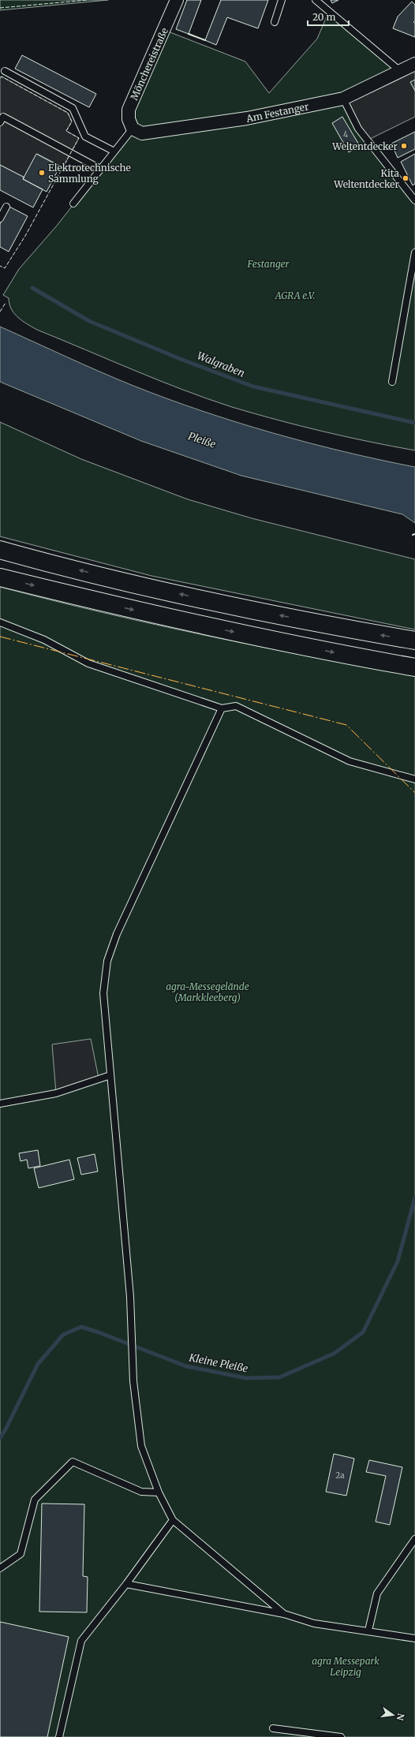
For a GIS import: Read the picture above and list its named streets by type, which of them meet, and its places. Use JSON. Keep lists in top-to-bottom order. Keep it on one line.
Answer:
{"streets":{"street":["Mönchereistraße","Am Festanger"]},"crossings":[["Mönchereistraße","Am Festanger"]],"water":["Walgraben","Pleiße","Kleine Pleiße"],"parks":["Festanger","AGRA e.V.","agra-Messegelände (Markkleeberg)","agra Messepark Leipzig"],"places":["Weltentdecker","Elektrotechnische Sammlung","Kita Weltentdecker"],"house_numbers":["4","2a"],"scale_bar":"20 m","north":"right"}
